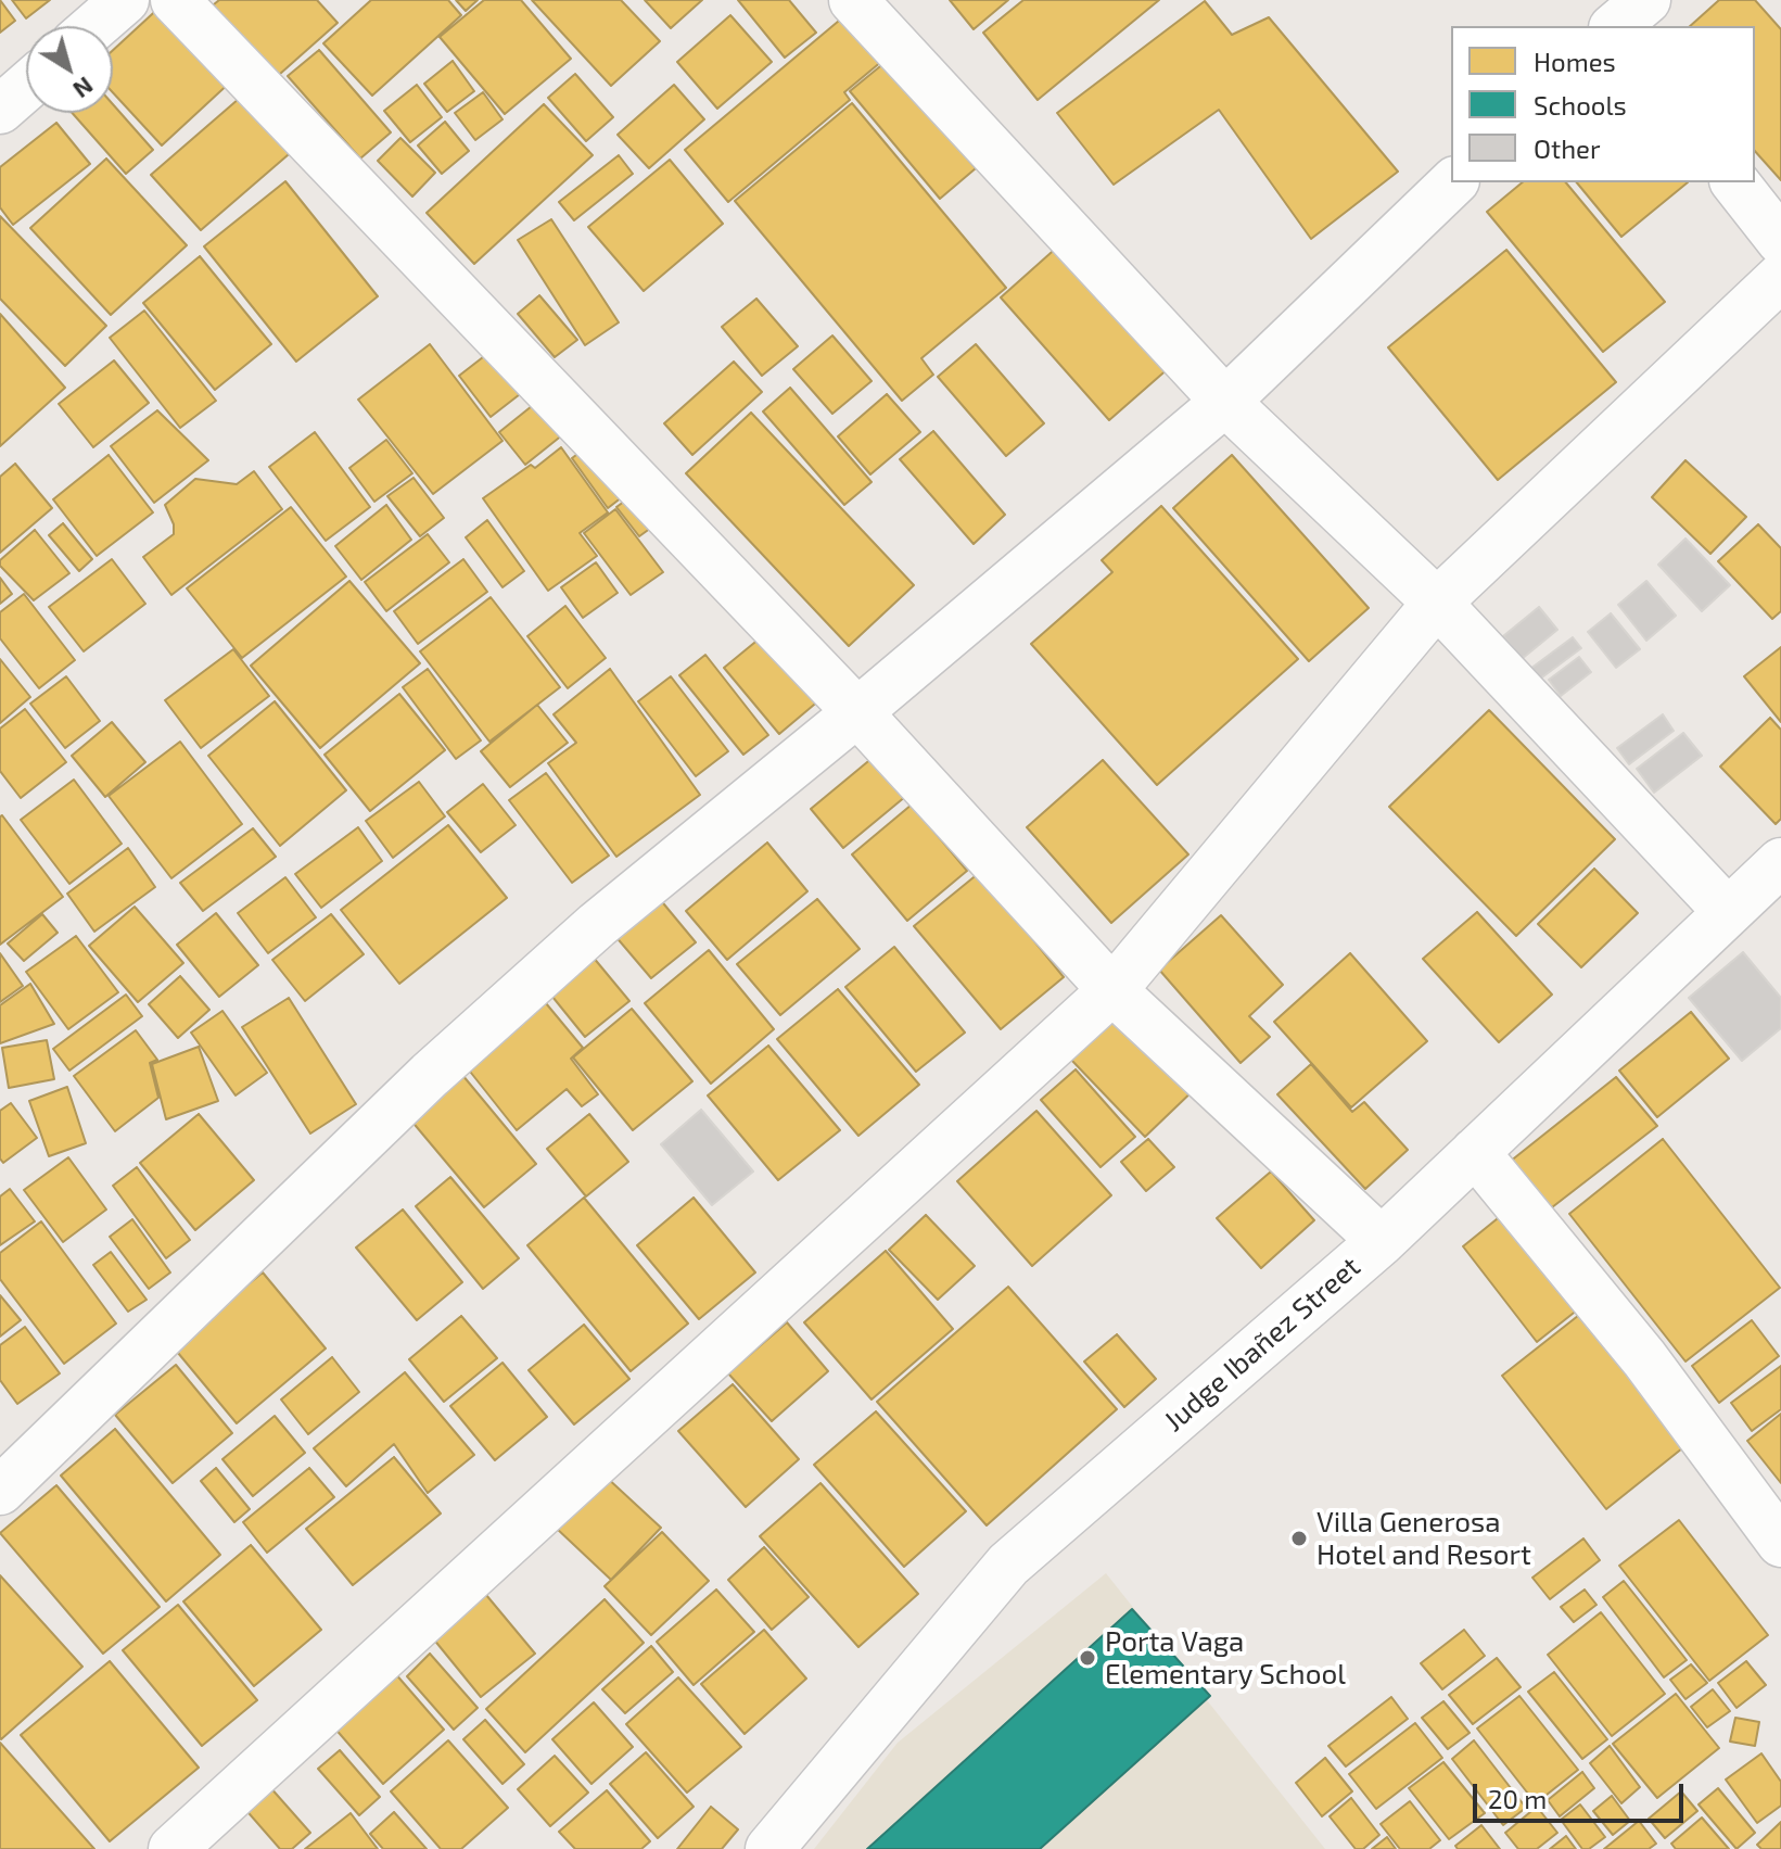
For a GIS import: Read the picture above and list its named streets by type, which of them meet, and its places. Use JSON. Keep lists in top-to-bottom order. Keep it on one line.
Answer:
{"streets":{"street":["Judge Ibañez Street"]},"places":["Villa Generosa Hotel and Resort","Porta Vaga Elementary School"],"legend":["Homes","Schools","Other"],"scale_bar":"20 m","north":"bottom right"}
